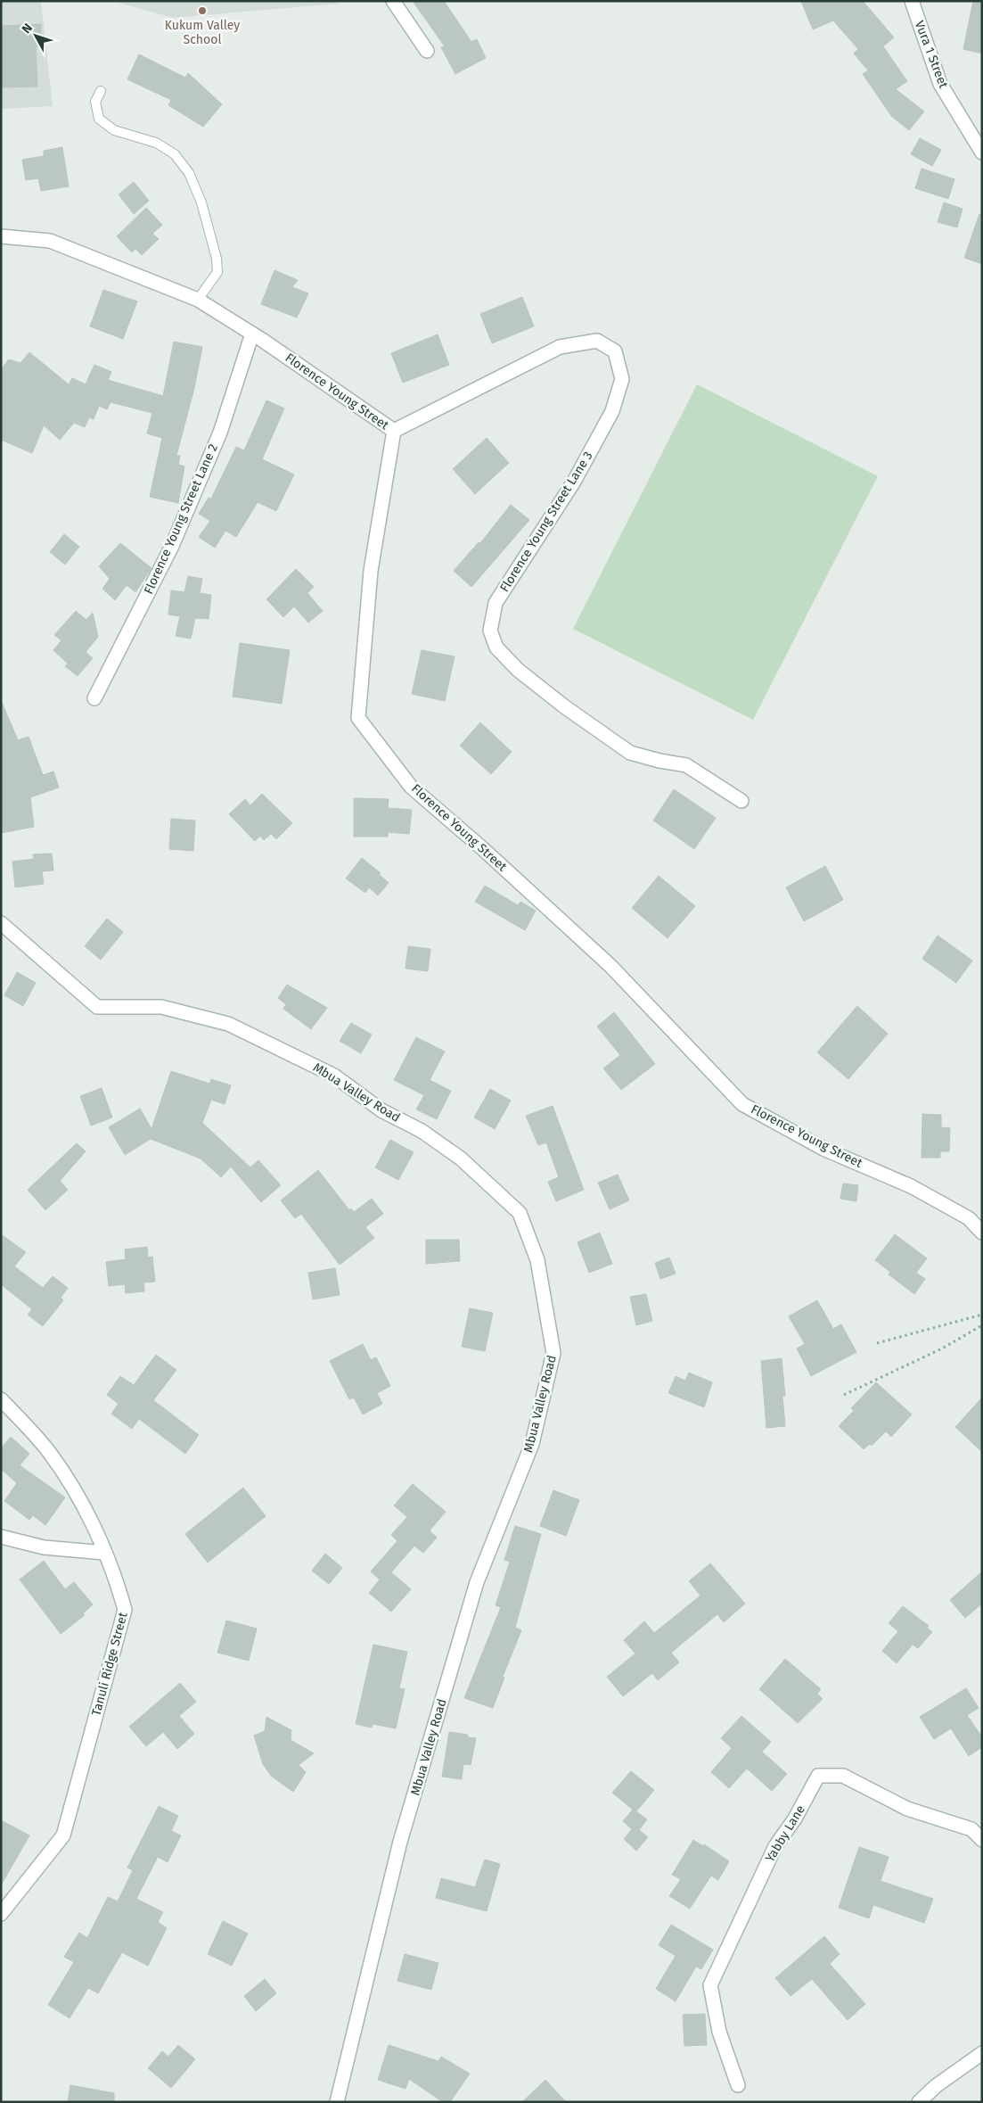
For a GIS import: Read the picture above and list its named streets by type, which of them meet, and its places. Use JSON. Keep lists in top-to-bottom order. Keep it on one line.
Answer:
{"streets":{"street":["Vura 1 Street","Florence Young Street","Florence Young Street Lane 2","Florence Young Street Lane 3","Mbua Valley Road","Tanuli Ridge Street","Yabby Lane"]},"crossings":[["Florence Young Street","Florence Young Street Lane 2"],["Florence Young Street","Florence Young Street Lane 3"]],"places":["Kukum Valley School"],"north":"top left"}
